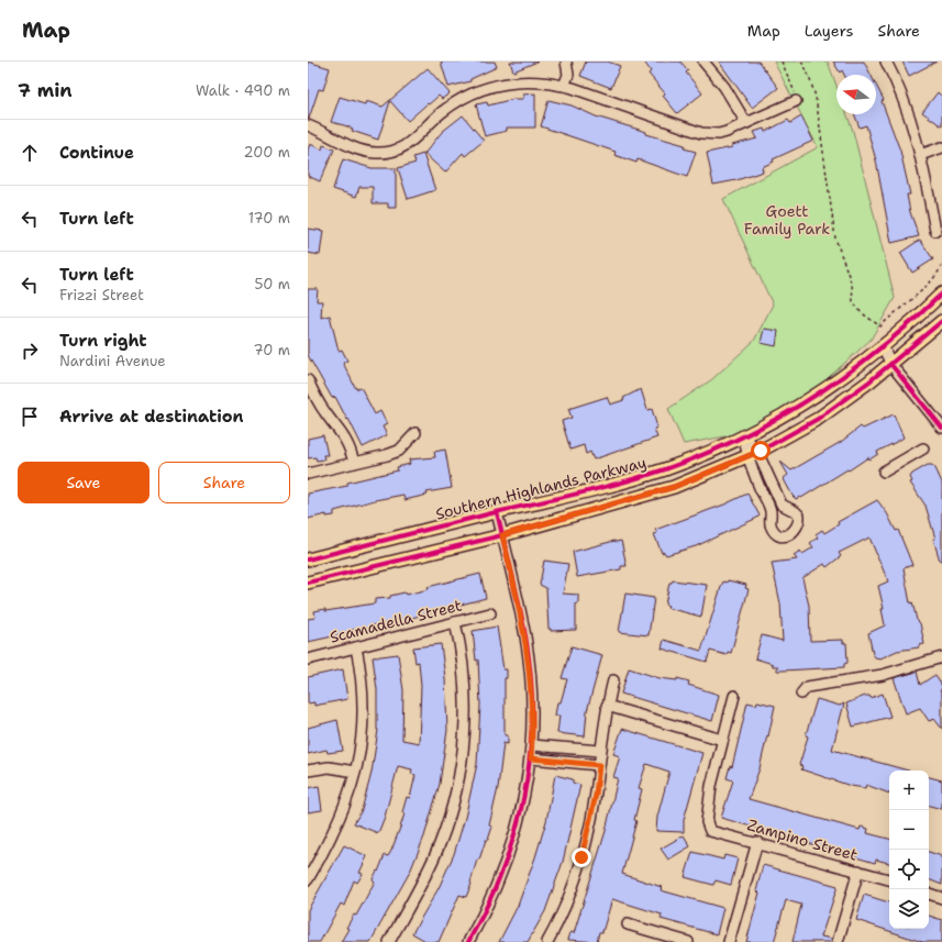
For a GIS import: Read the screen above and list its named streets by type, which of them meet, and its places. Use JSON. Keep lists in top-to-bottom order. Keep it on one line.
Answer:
{"streets":{"main road":["Southern Highlands Parkway"],"street":["Scamadella Street","Zampino Street"]},"parks":["Goett Family Park"],"north":"left","page":{"header":"Map","nav":["Map","Layers","Share"],"heading":["7 min","Walk · 490 m"],"list":[["Continue","200 m"],["Turn left","170 m"],["Turn left","Frizzi Street","50 m"],["Turn right","Nardini Avenue","70 m"],"Arrive at destination"],"buttons":["Save","Share"],"map_buttons":["+","−"]}}
